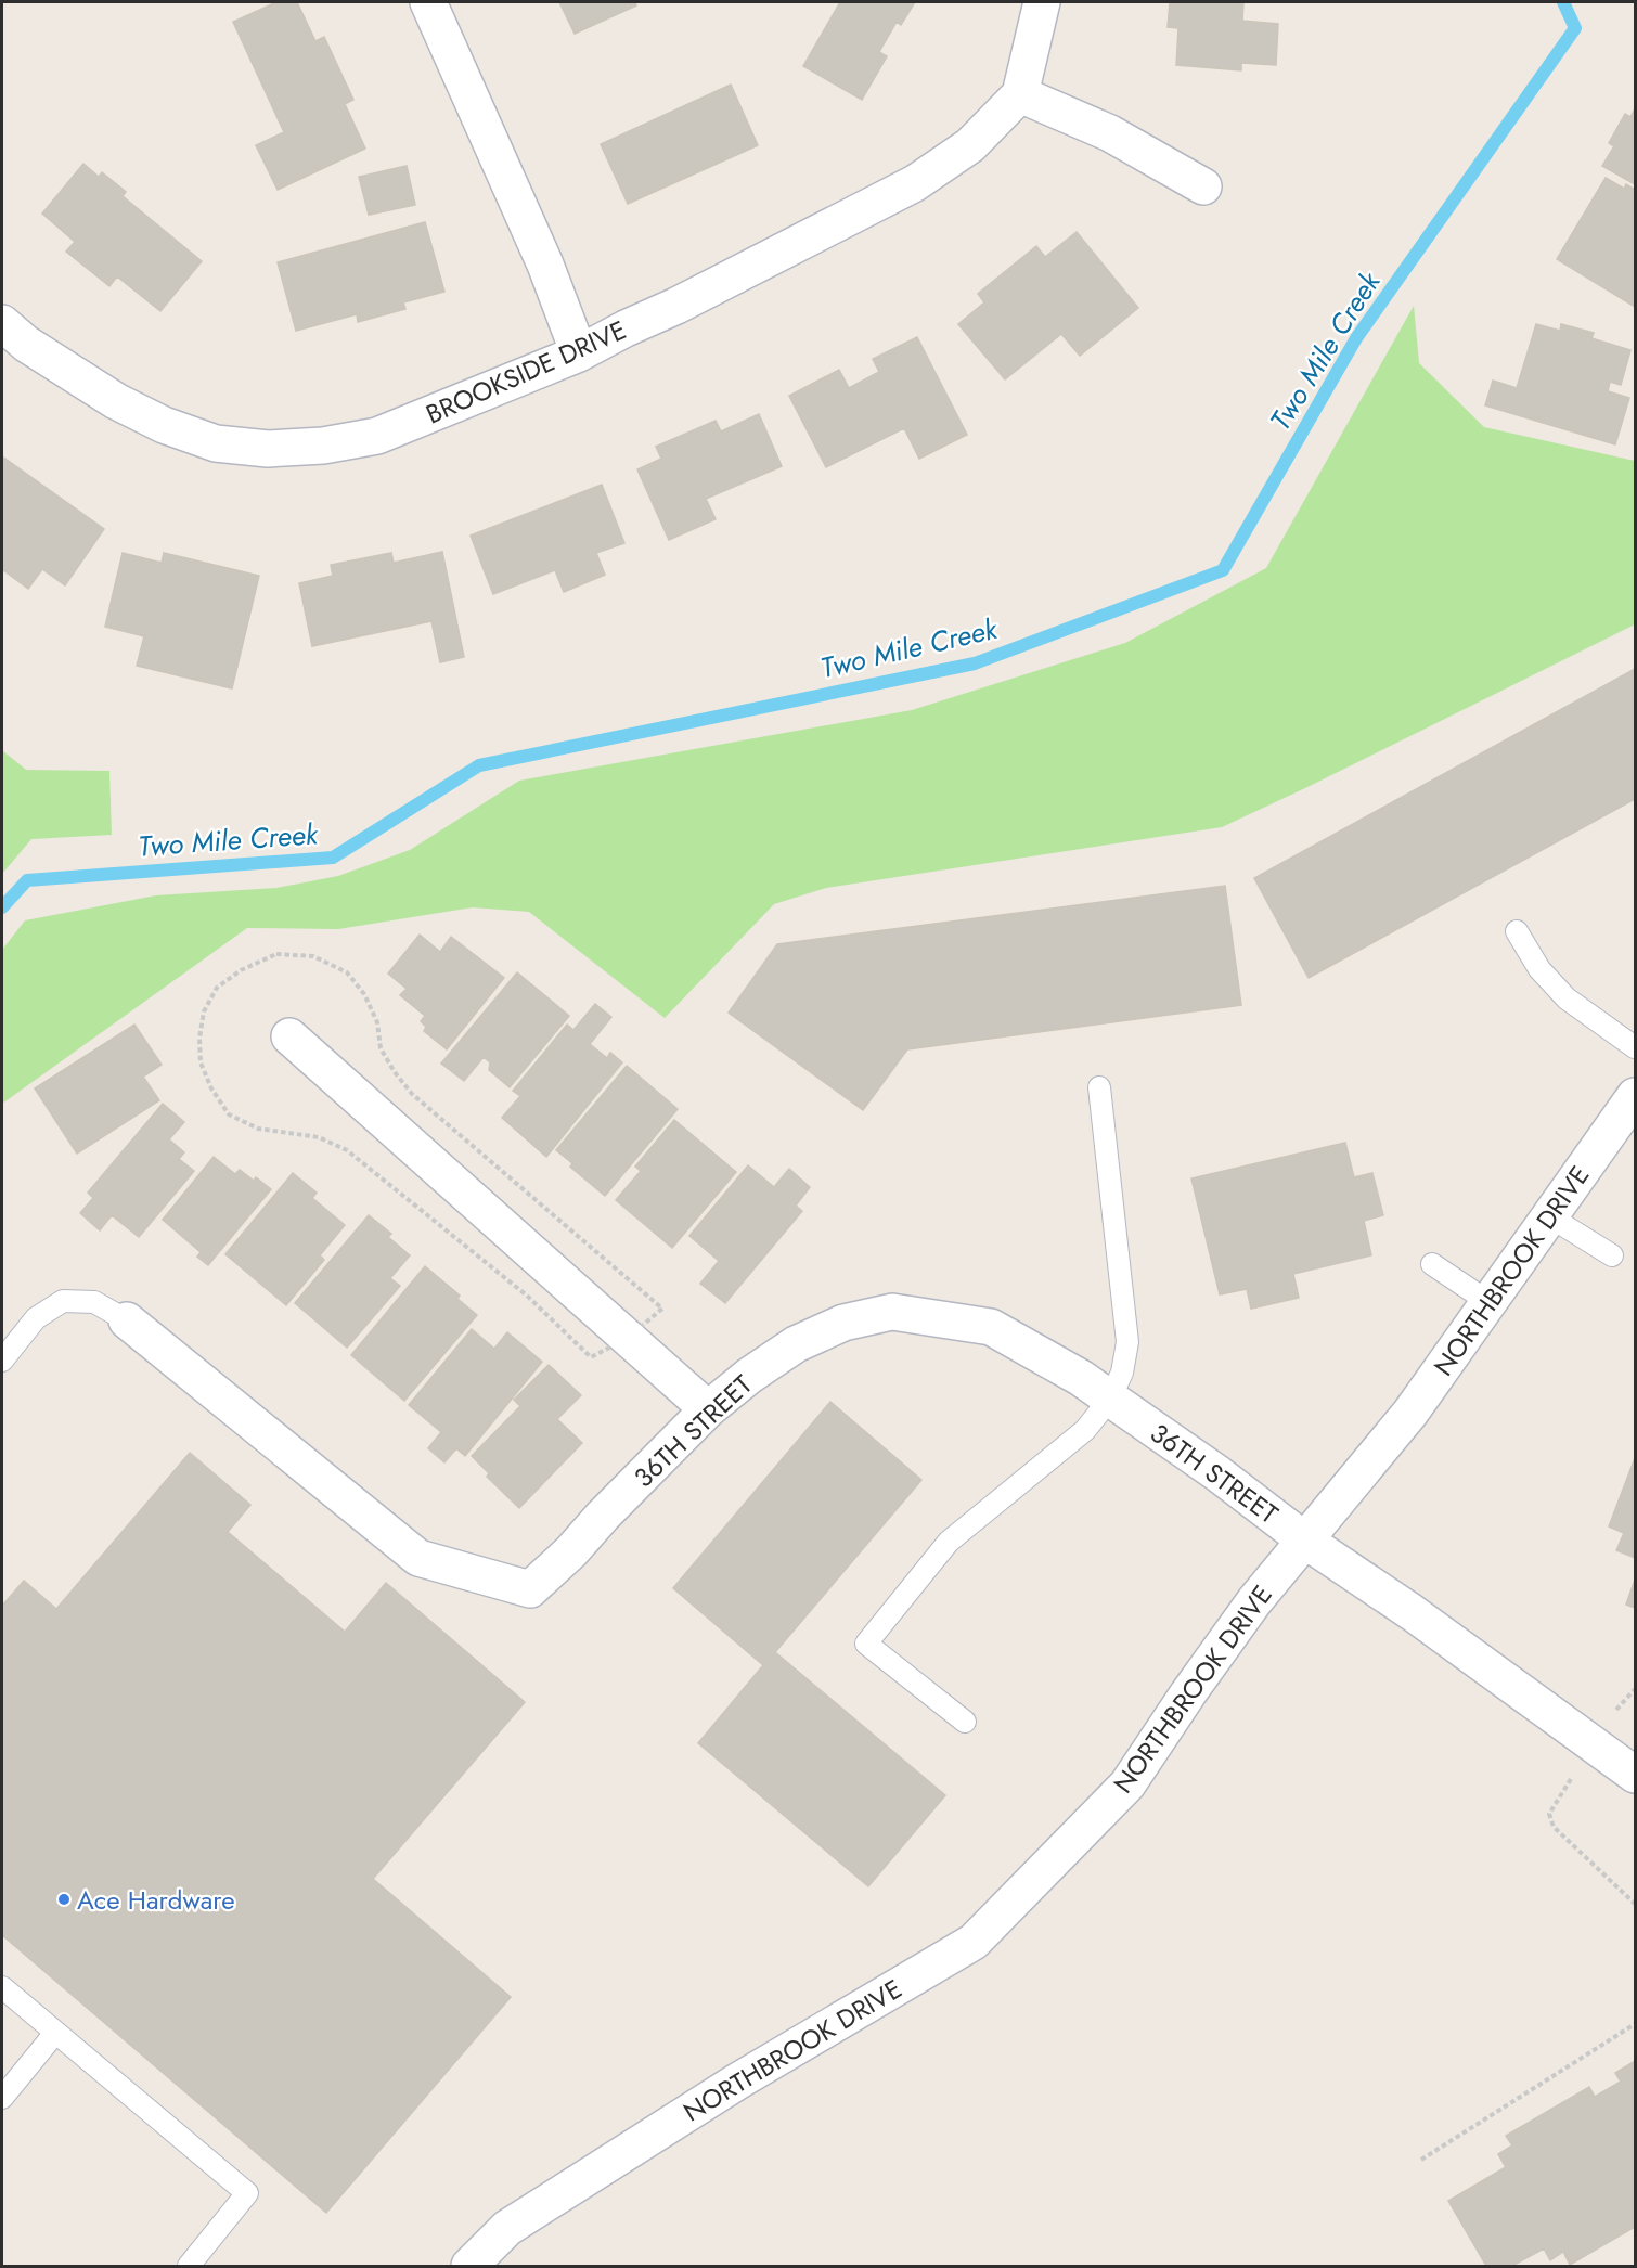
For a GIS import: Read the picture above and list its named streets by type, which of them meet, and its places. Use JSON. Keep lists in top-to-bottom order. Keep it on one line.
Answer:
{"streets":{"street":["BROOKSIDE DRIVE","NORTHBROOK DRIVE","36TH STREET"]},"crossings":[["NORTHBROOK DRIVE","36TH STREET"]],"water":["Two Mile Creek"],"places":["Ace Hardware"]}
